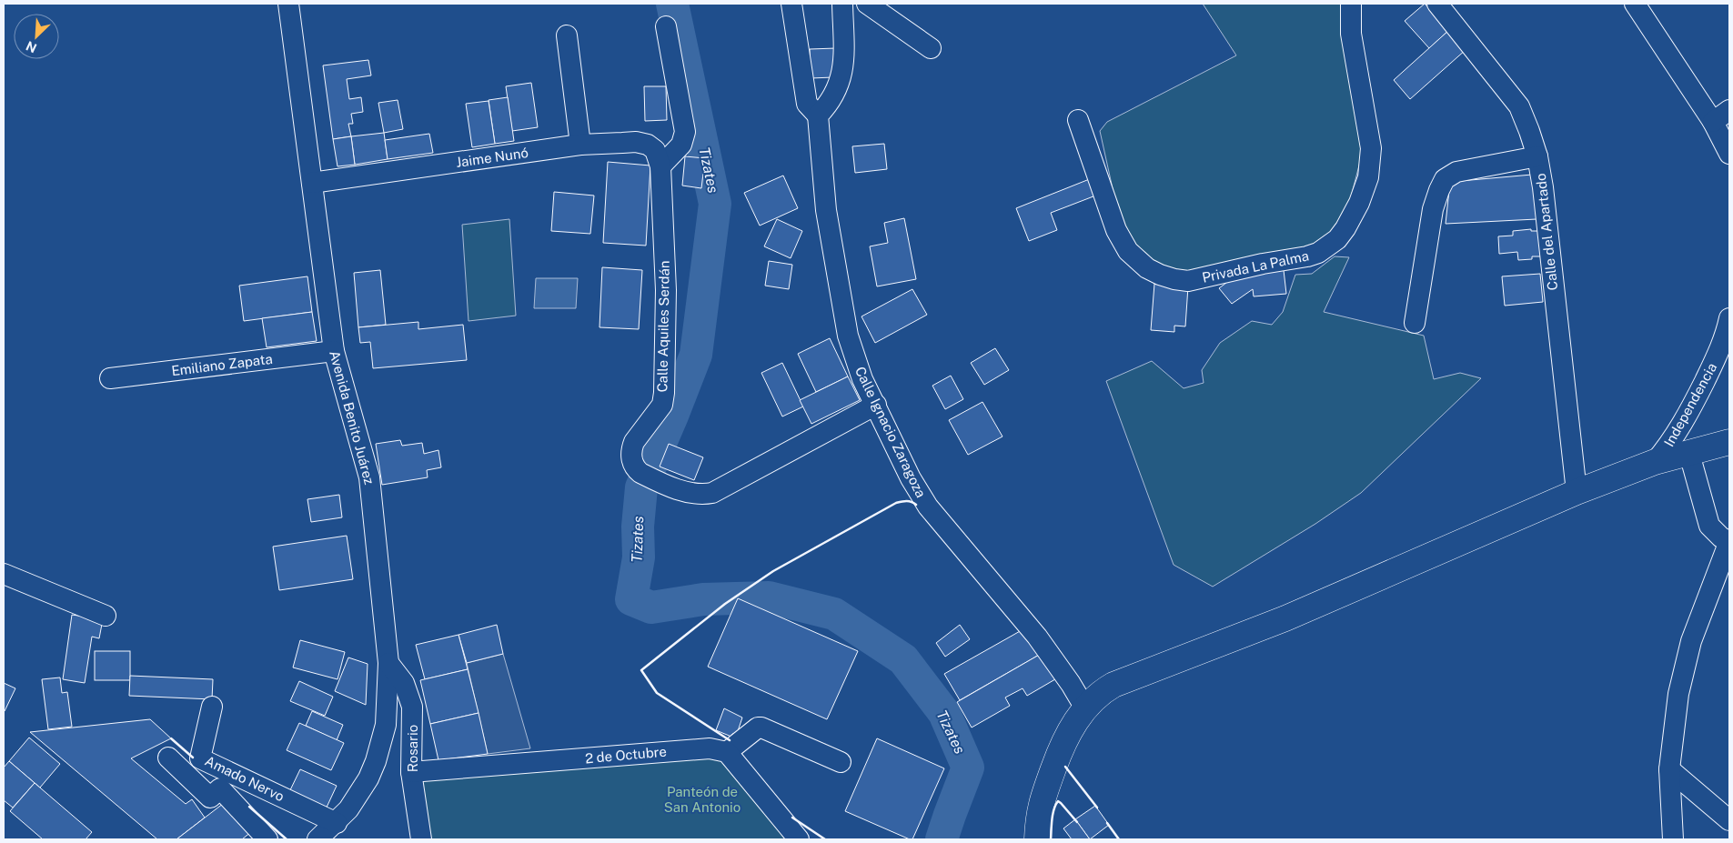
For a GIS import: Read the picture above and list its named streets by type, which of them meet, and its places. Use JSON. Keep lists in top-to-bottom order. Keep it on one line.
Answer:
{"streets":{"street":["Jaime Nunó","Calle del Apartado","Privada La Palma","Calle Aquiles Serdán","Emiliano Zapata","Independencia","Avenida Benito Juárez","Calle Ignacio Zaragoza","Rosario","2 de Octubre","Amado Nervo"]},"crossings":[["Jaime Nunó","Calle Aquiles Serdán"],["Jaime Nunó","Avenida Benito Juárez"],["Calle Aquiles Serdán","Calle Ignacio Zaragoza"],["Emiliano Zapata","Avenida Benito Juárez"],["Avenida Benito Juárez","Rosario"],["Avenida Benito Juárez","Amado Nervo"],["Rosario","2 de Octubre"]],"water":["Tizates"],"parks":["Panteón de San Antonio"],"north":"bottom left"}
